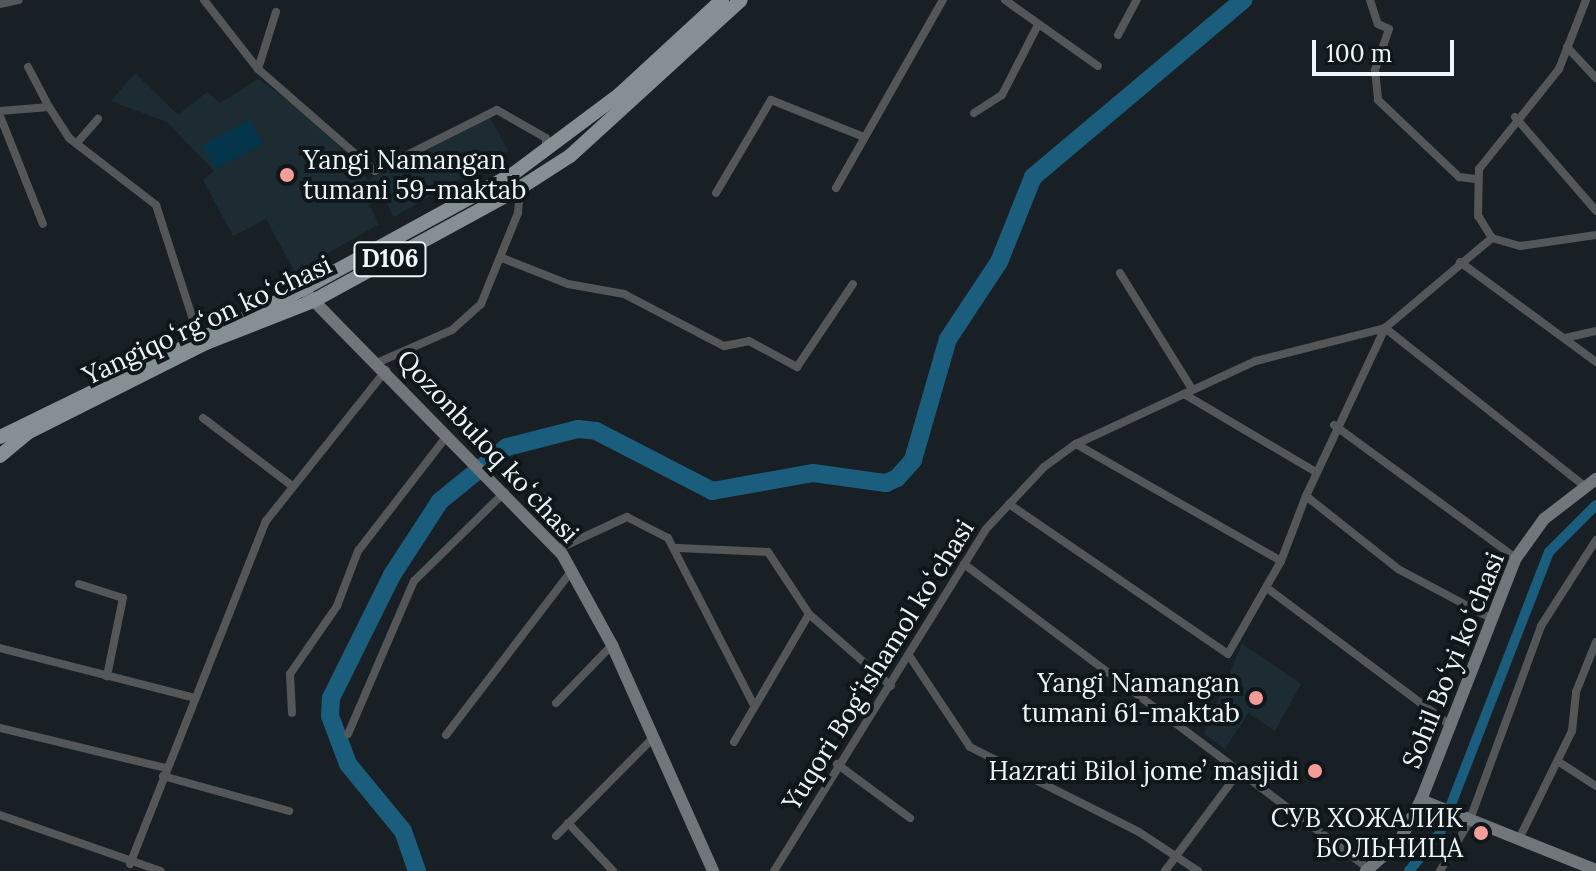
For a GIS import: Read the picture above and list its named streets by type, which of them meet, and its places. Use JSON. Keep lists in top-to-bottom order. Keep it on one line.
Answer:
{"streets":{"main road":["D106","Yangiqoʻrgʻon koʻchasi","Qozonbuloq koʻchasi","Sohil Boʻyi koʻchasi"],"street":["Yuqori Bogʻishamol koʻchasi"]},"crossings":[["Yangiqoʻrgʻon koʻchasi","Qozonbuloq koʻchasi"]],"places":["Yangi Namangan tumani 59-maktab","Yangi Namangan tumani 61-maktab","Hazrati Bilol jome’ masjidi","СУВ ХОЖАЛИК БОЛЬНИЦА"],"scale_bar":"100 m"}
